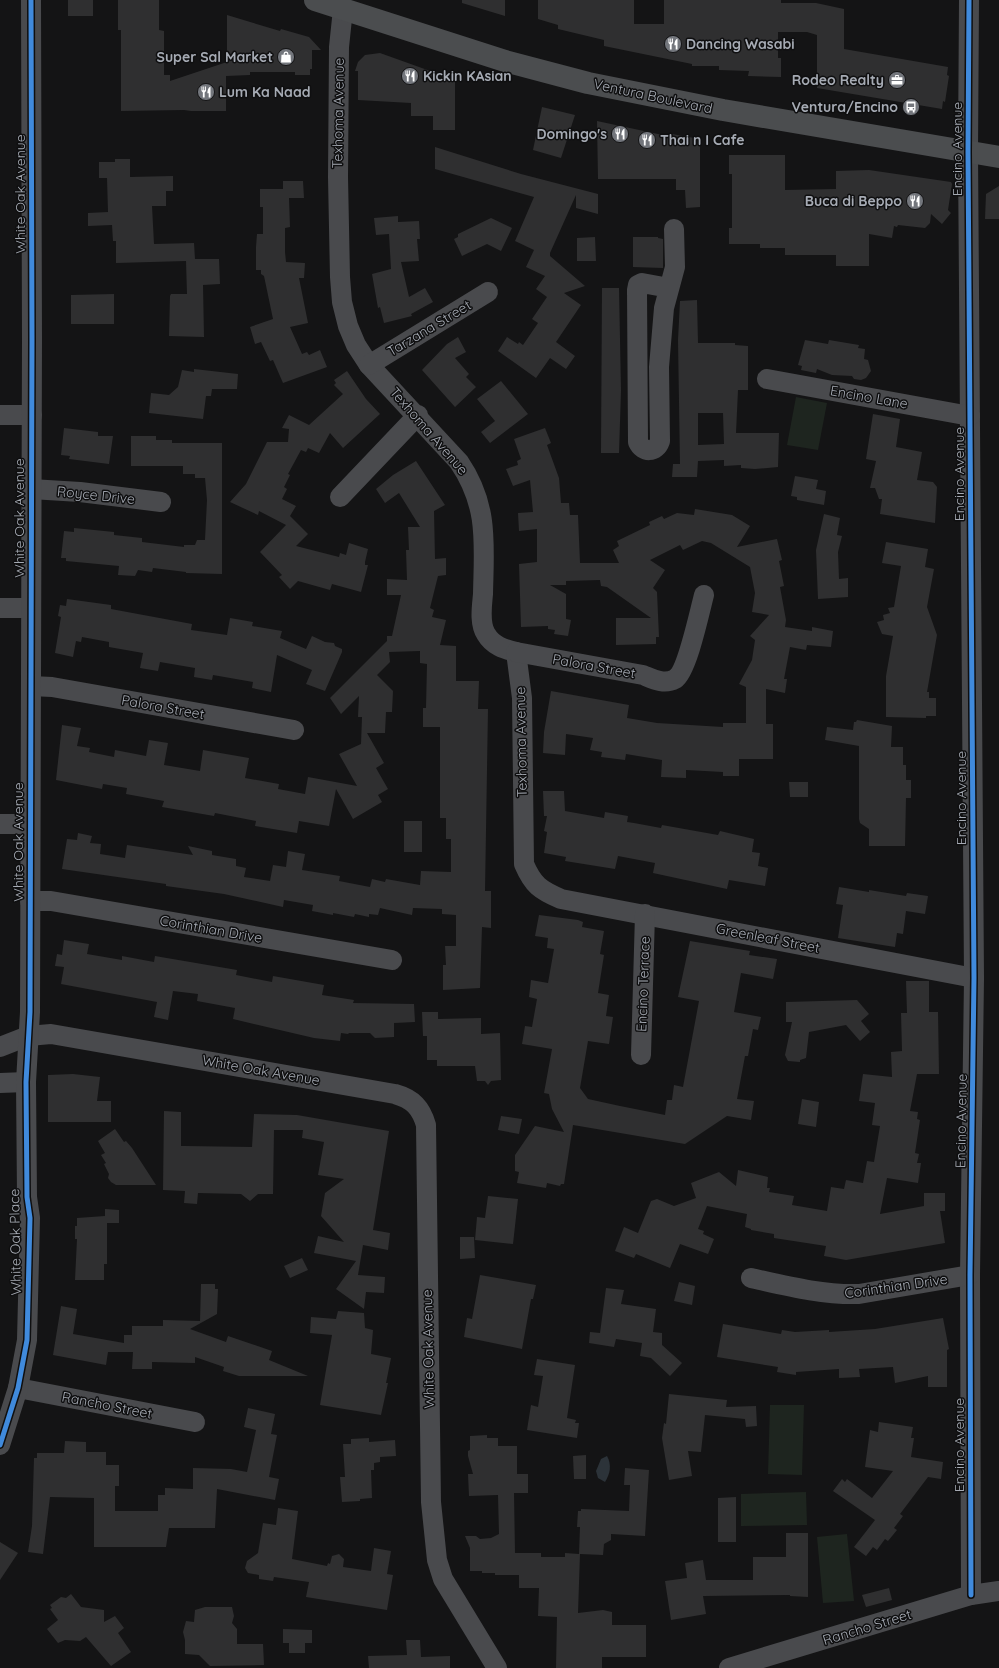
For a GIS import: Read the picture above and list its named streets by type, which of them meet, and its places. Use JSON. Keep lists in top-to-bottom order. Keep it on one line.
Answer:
{"streets":{"main road":["Ventura Boulevard"],"street":["Texhoma Avenue","Encino Avenue","White Oak Avenue","Tarzana Street","Encino Lane","Royce Drive","Palora Street","Corinthian Drive","Greenleaf Street","Encino Terrace","White Oak Place","Rancho Street"]},"crossings":[["Ventura Boulevard","Texhoma Avenue"],["Ventura Boulevard","Encino Avenue"],["Texhoma Avenue","Tarzana Street"],["Texhoma Avenue","Palora Street"],["Texhoma Avenue","Greenleaf Street"],["Encino Avenue","Encino Lane"],["Encino Avenue","Corinthian Drive"],["Encino Avenue","Greenleaf Street"],["Encino Avenue","Rancho Street"],["White Oak Avenue","Royce Drive"],["White Oak Avenue","Palora Street"],["White Oak Avenue","Corinthian Drive"],["White Oak Avenue","White Oak Place"],["Greenleaf Street","Encino Terrace"],["White Oak Place","Rancho Street"]],"places":{"restaurant":["Dancing Wasabi","Kickin KAsian","Lum Ka Naad","Domingo's","Thai n I Cafe","Buca di Beppo"],"shop":["Super Sal Market"],"office":["Rodeo Realty"],"bus stop":["Ventura/Encino"]}}
